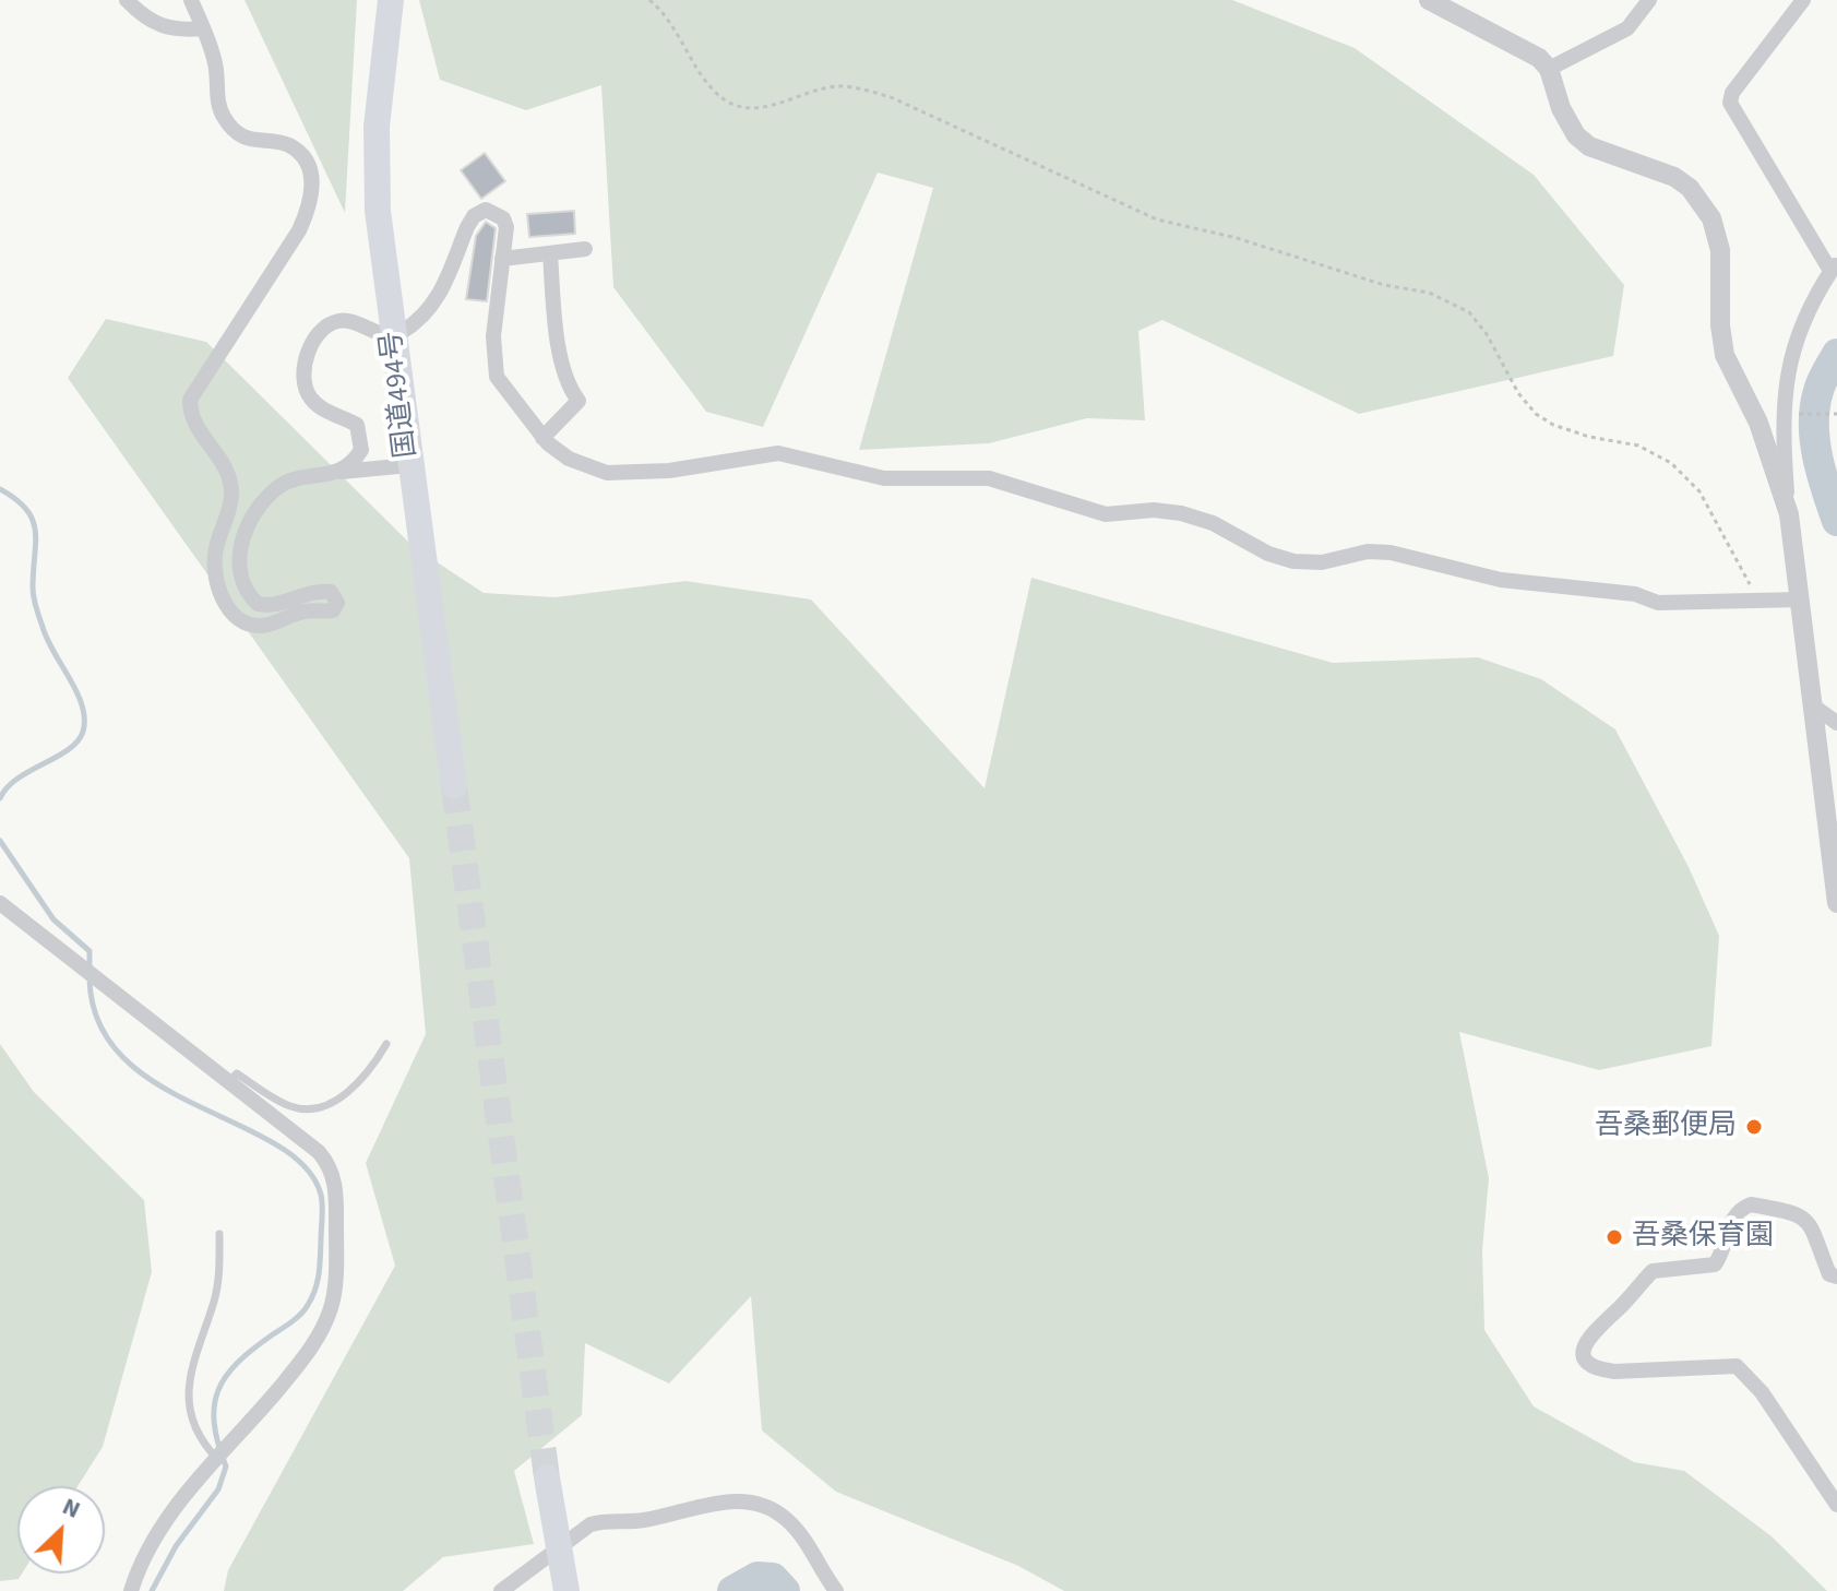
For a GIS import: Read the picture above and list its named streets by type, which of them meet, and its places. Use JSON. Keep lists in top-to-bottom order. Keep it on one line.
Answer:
{"streets":{"highway":["国道494号"]},"places":["吾桑郵便局","吾桑保育園"],"north":"top right"}
